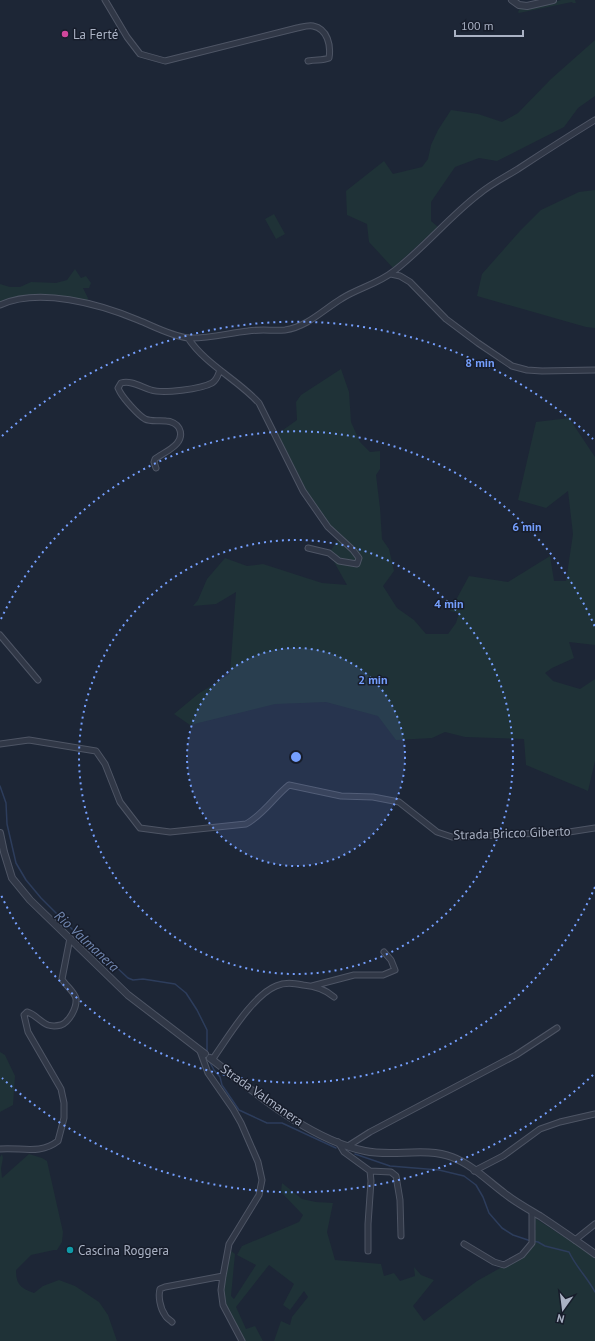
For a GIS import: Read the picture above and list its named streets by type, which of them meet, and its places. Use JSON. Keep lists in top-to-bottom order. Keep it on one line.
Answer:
{"streets":{"street":["Strada Bricco Giberto","Strada Valmanera"]},"water":["Rio Valmanera"],"places":["La Ferté","Cascina Roggera"],"scale_bar":"100 m","north":"bottom","rings":["8 min","6 min","4 min","2 min"]}
